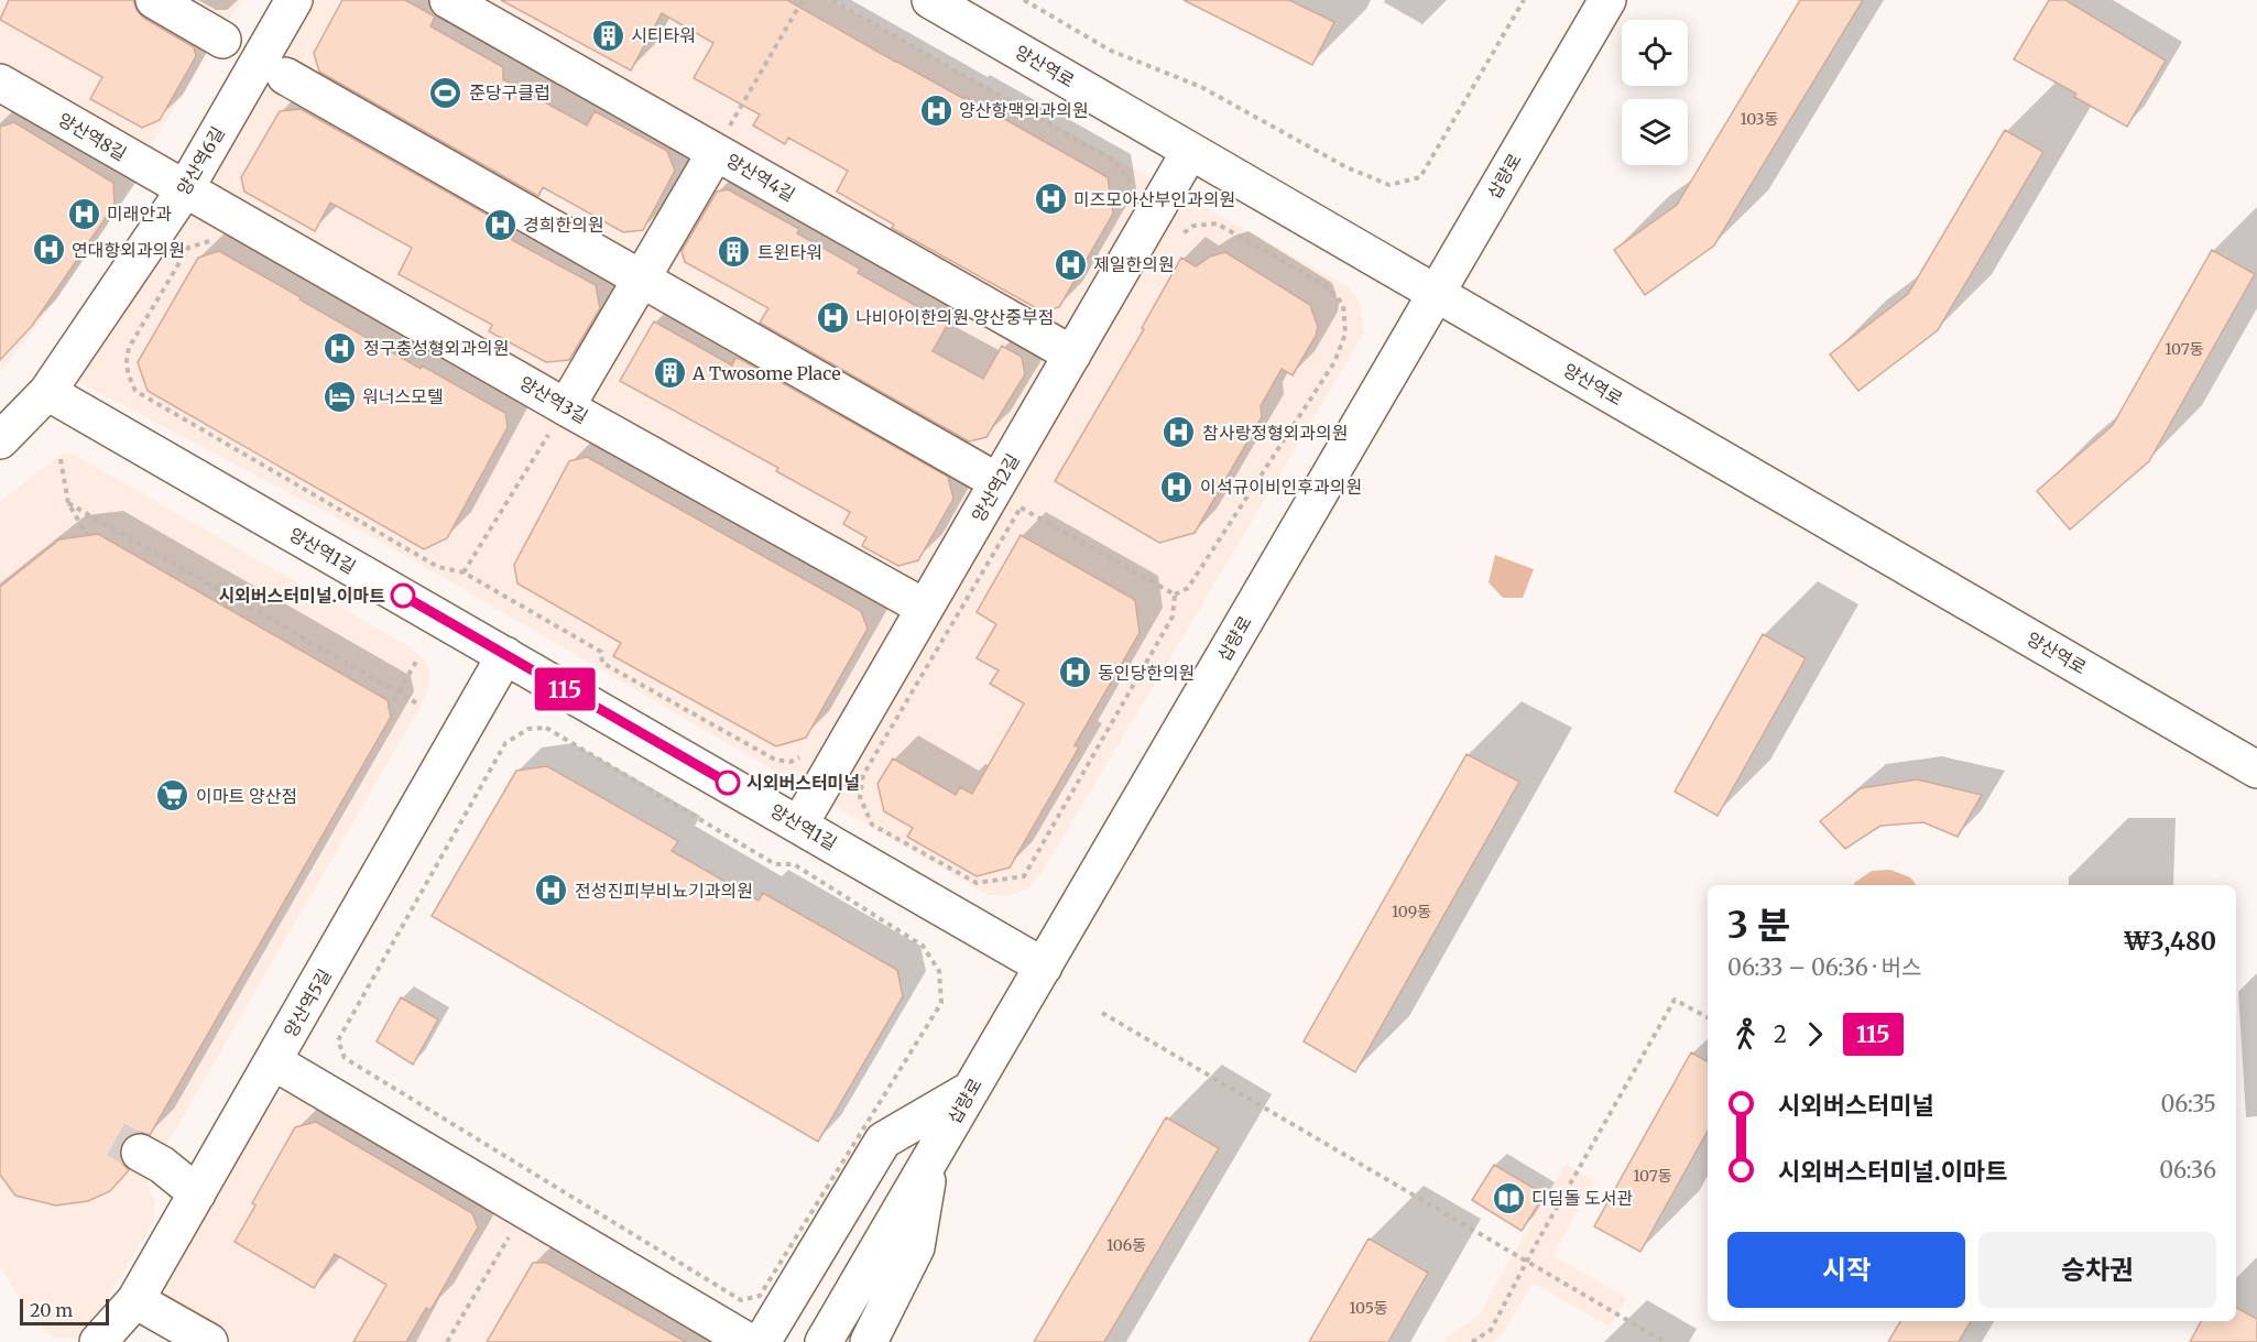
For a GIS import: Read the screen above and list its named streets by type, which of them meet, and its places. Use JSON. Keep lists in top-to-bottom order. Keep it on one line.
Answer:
{"streets":{"street":["양산역로","양산역8길","양산역6길","삽량로","양산역4길","양산역3길","양산역2길","양산역1길","양산역5길"]},"crossings":[["양산역로","삽량로"],["양산역로","양산역2길"],["양산역8길","양산역6길"],["양산역8길","양산역3길"],["양산역6길","양산역3길"],["양산역6길","양산역1길"],["삽량로","양산역1길"],["양산역4길","양산역2길"],["양산역3길","양산역2길"],["양산역2길","양산역1길"],["양산역1길","양산역5길"]],"places":{"building":["시티타워","트윈타워","A Twosome Place"],"sports":["준당구클럽"],"hospital":["양산항맥외과의원","미즈모아산부인과의원","미래안과","경희한의원","연대항외과의원","제일한의원","나비아이한의원 양산중부점","정구충성형외과의원","참사랑정형외과의원","이석규이비인후과의원","동인당한의원","전성진피부비뇨기과의원"],"hotel":["워너스모텔"],"other":["시외버스터미널.이마트","시외버스터미널"],"supermarket":["이마트 양산점"],"library":["디딤돌 도서관"]},"lines":["bus line 115"],"house_numbers":["103동","107동","109동","107동","106동","105동"],"scale_bar":"20 m","page":{"on_map":"115","heading":["3 분","06:33 – 06:36 · 버스","₩3,480"],"legs":["2","115"],"list":[{"name":"시외버스터미널","value":"06:35"},{"name":"시외버스터미널.이마트","value":"06:36"}],"buttons":["시작","승차권"],"scale":"20 m"}}
